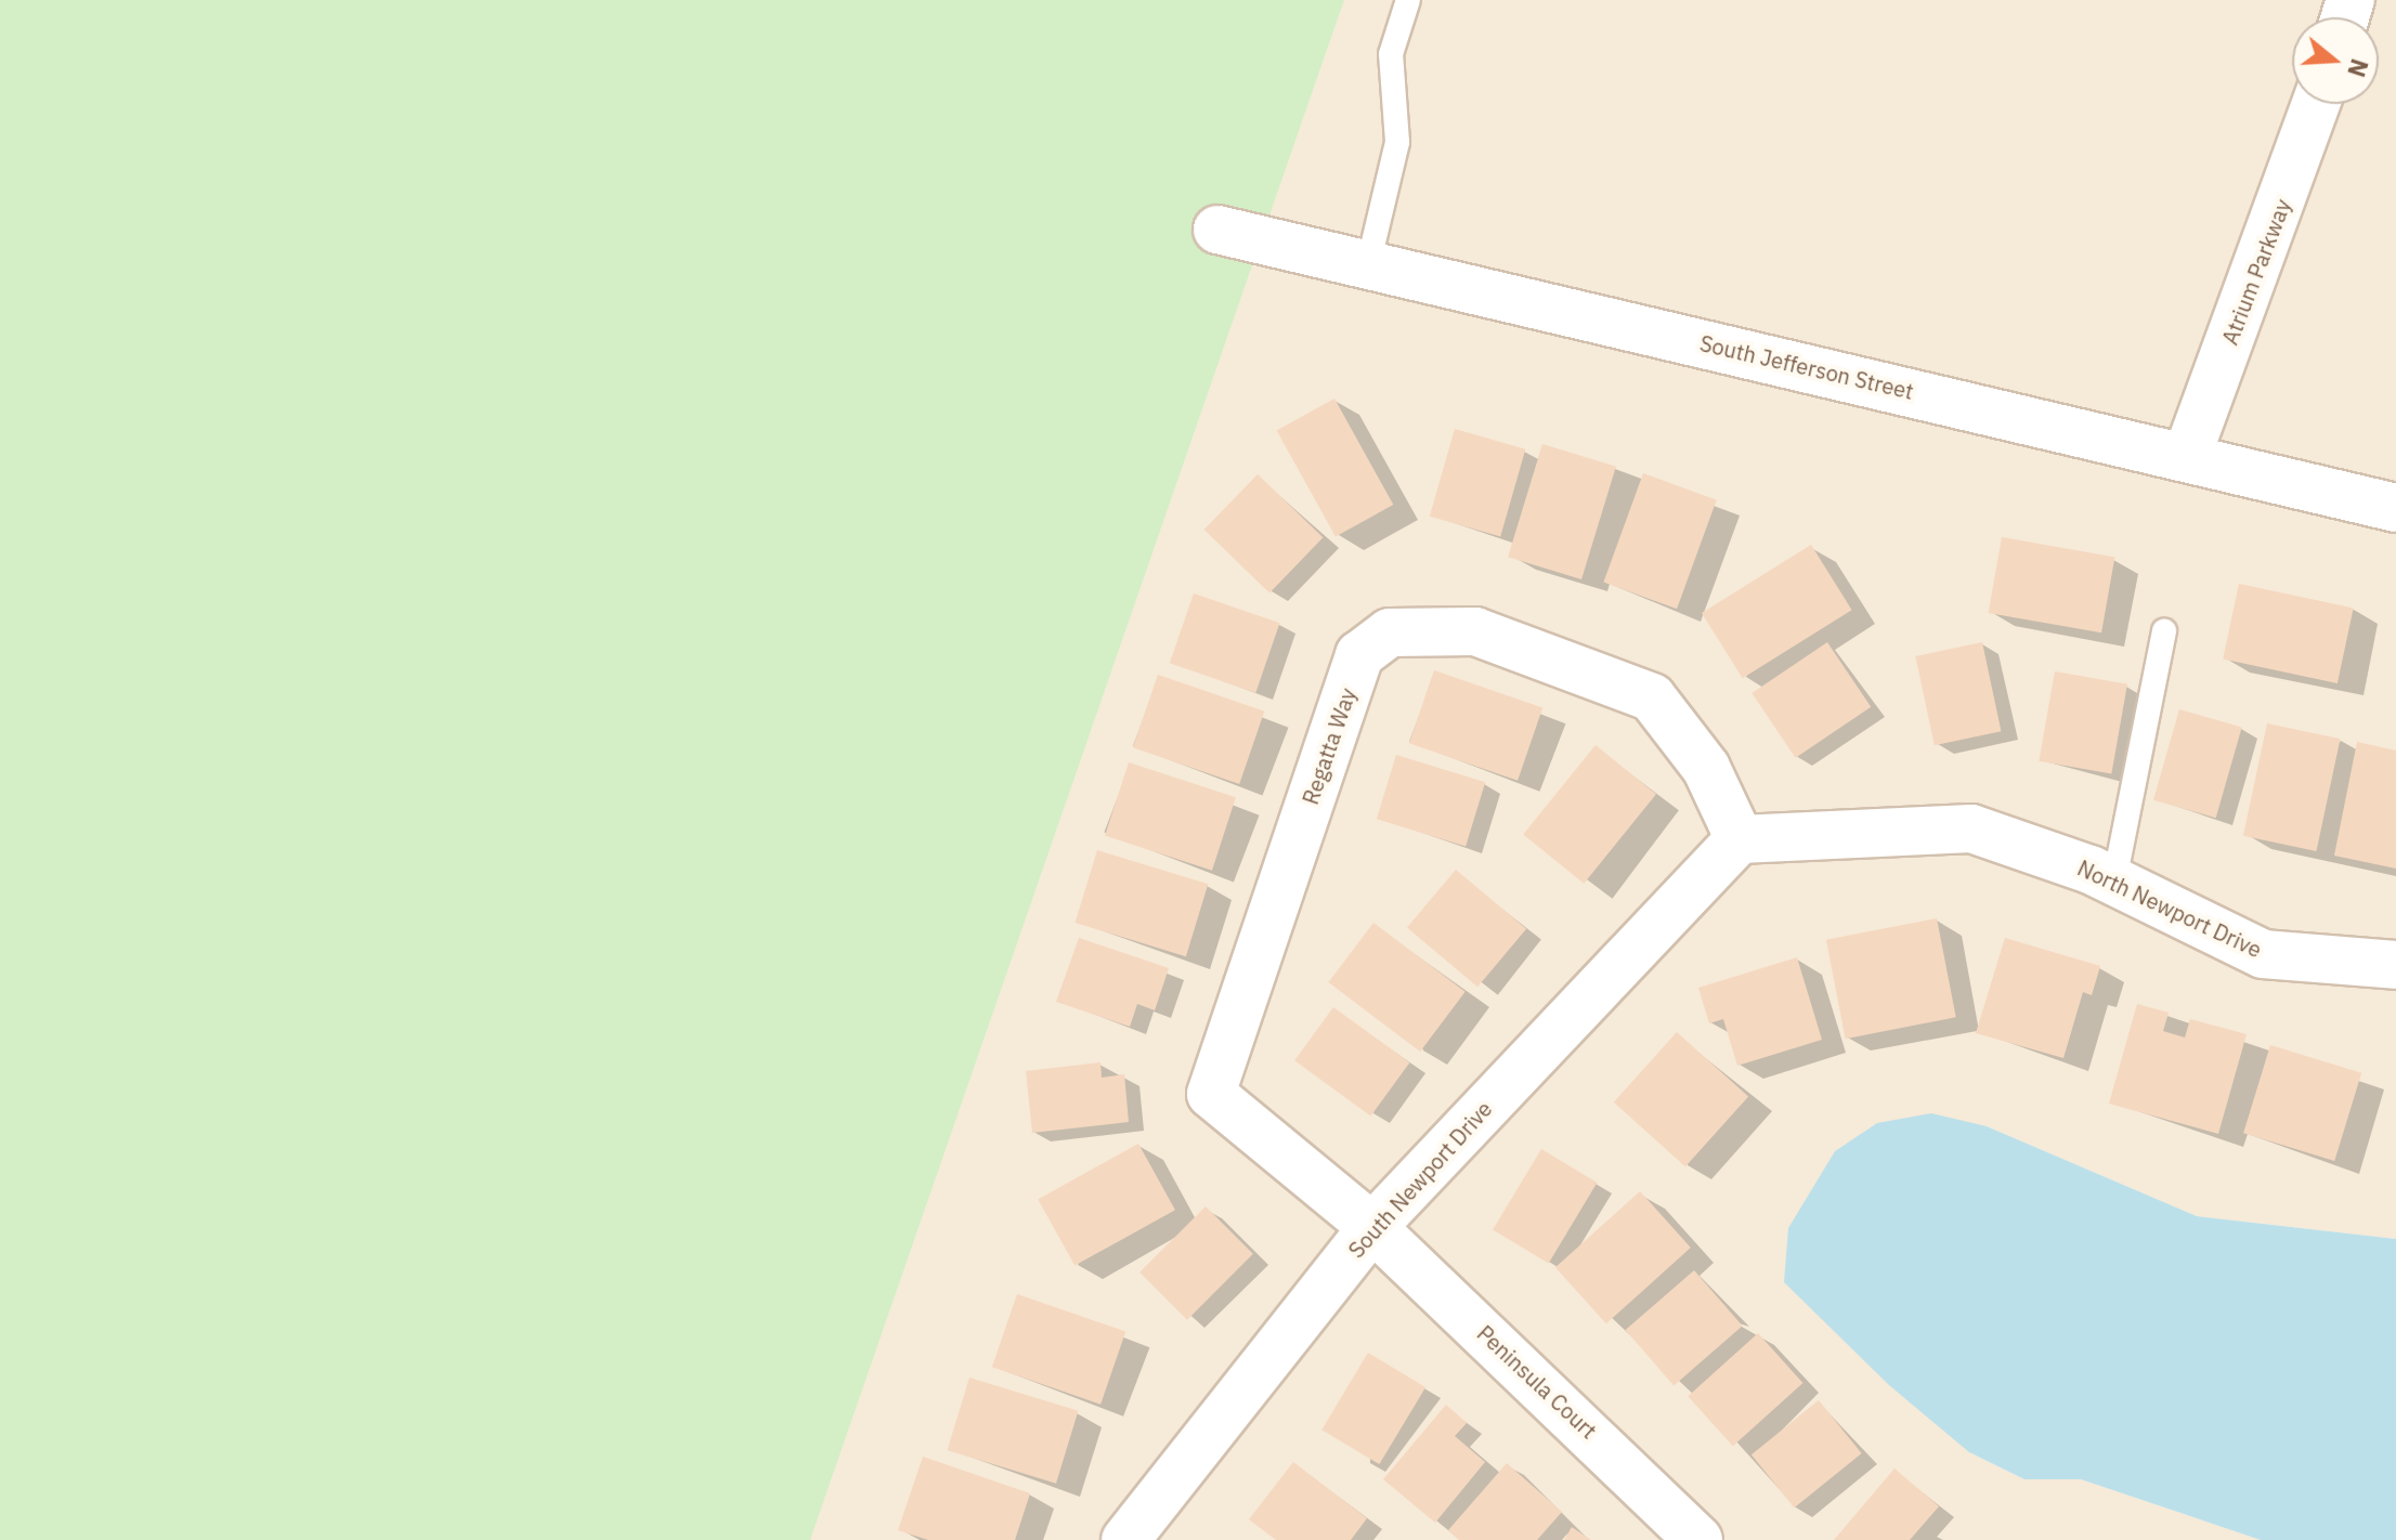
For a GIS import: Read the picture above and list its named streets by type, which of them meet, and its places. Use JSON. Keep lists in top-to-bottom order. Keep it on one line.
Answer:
{"streets":{"street":["Atrium Parkway","South Jefferson Street","Regatta Way","North Newport Drive","South Newport Drive","Peninsula Court"]},"crossings":[["Atrium Parkway","South Jefferson Street"],["Regatta Way","North Newport Drive"],["Regatta Way","South Newport Drive"],["Regatta Way","Peninsula Court"],["North Newport Drive","South Newport Drive"],["South Newport Drive","Peninsula Court"]],"north":"right"}
